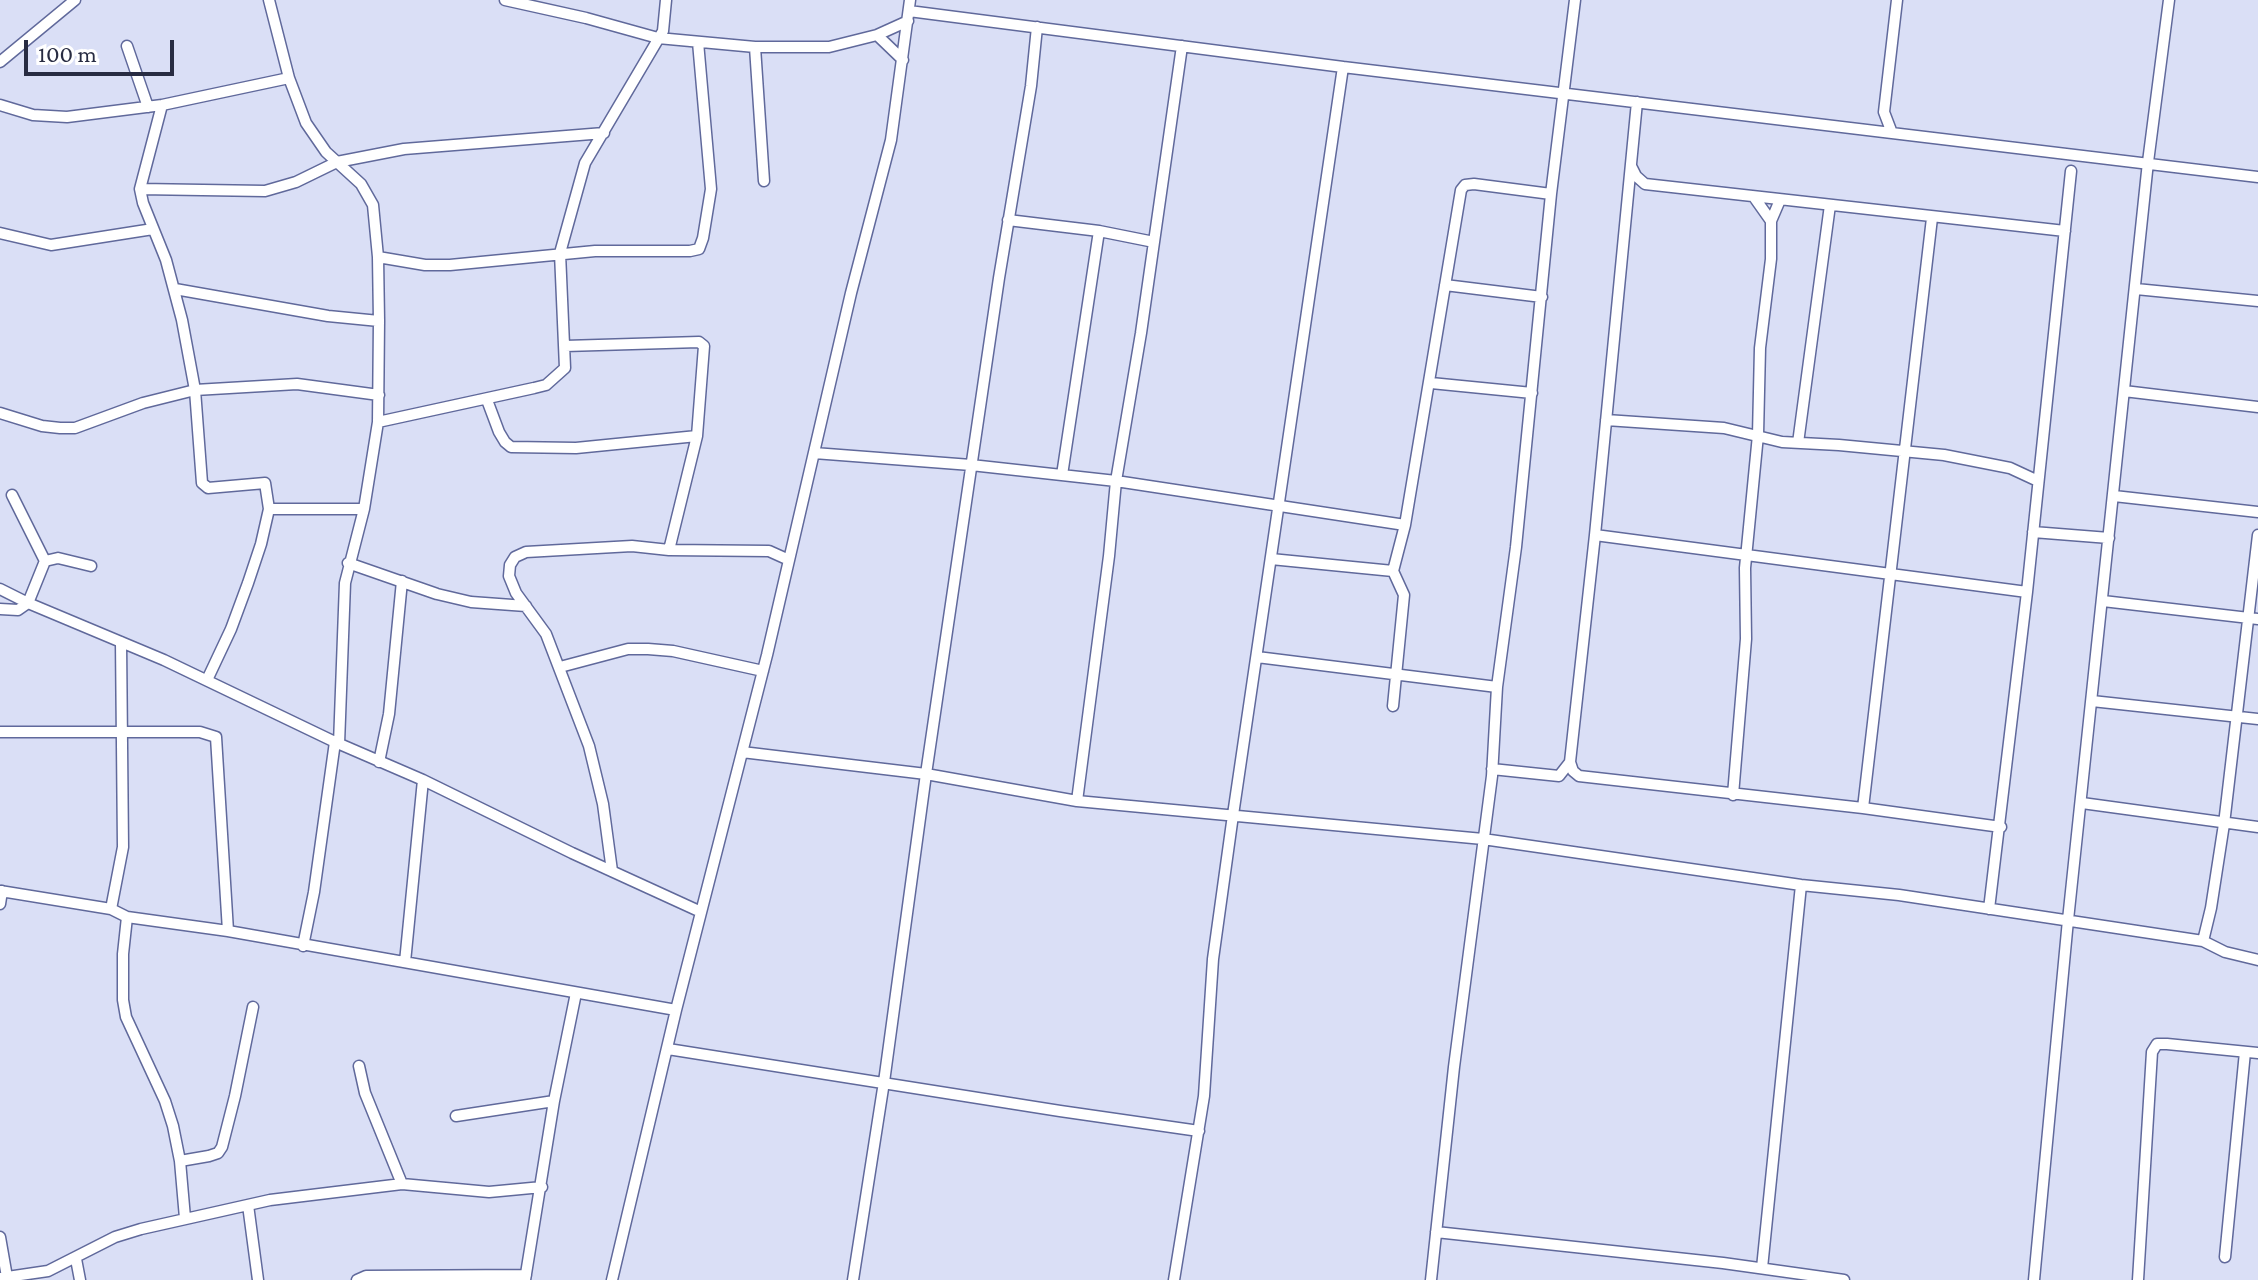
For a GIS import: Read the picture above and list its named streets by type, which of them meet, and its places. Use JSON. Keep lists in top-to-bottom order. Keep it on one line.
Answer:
{"scale_bar":"100 m"}
